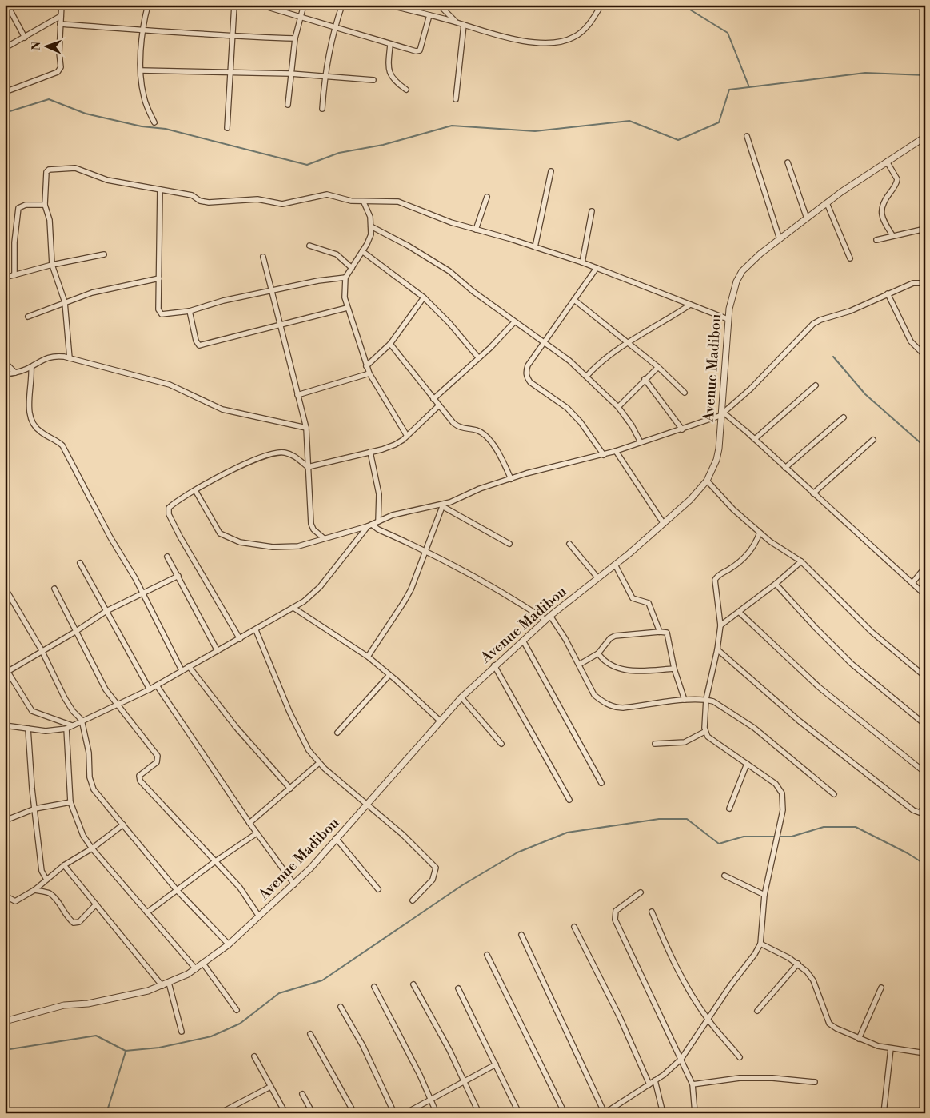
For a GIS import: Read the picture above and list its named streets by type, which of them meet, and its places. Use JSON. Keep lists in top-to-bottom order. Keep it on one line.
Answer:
{"streets":{"street":["Avenue Madibou"]},"north":"left"}
